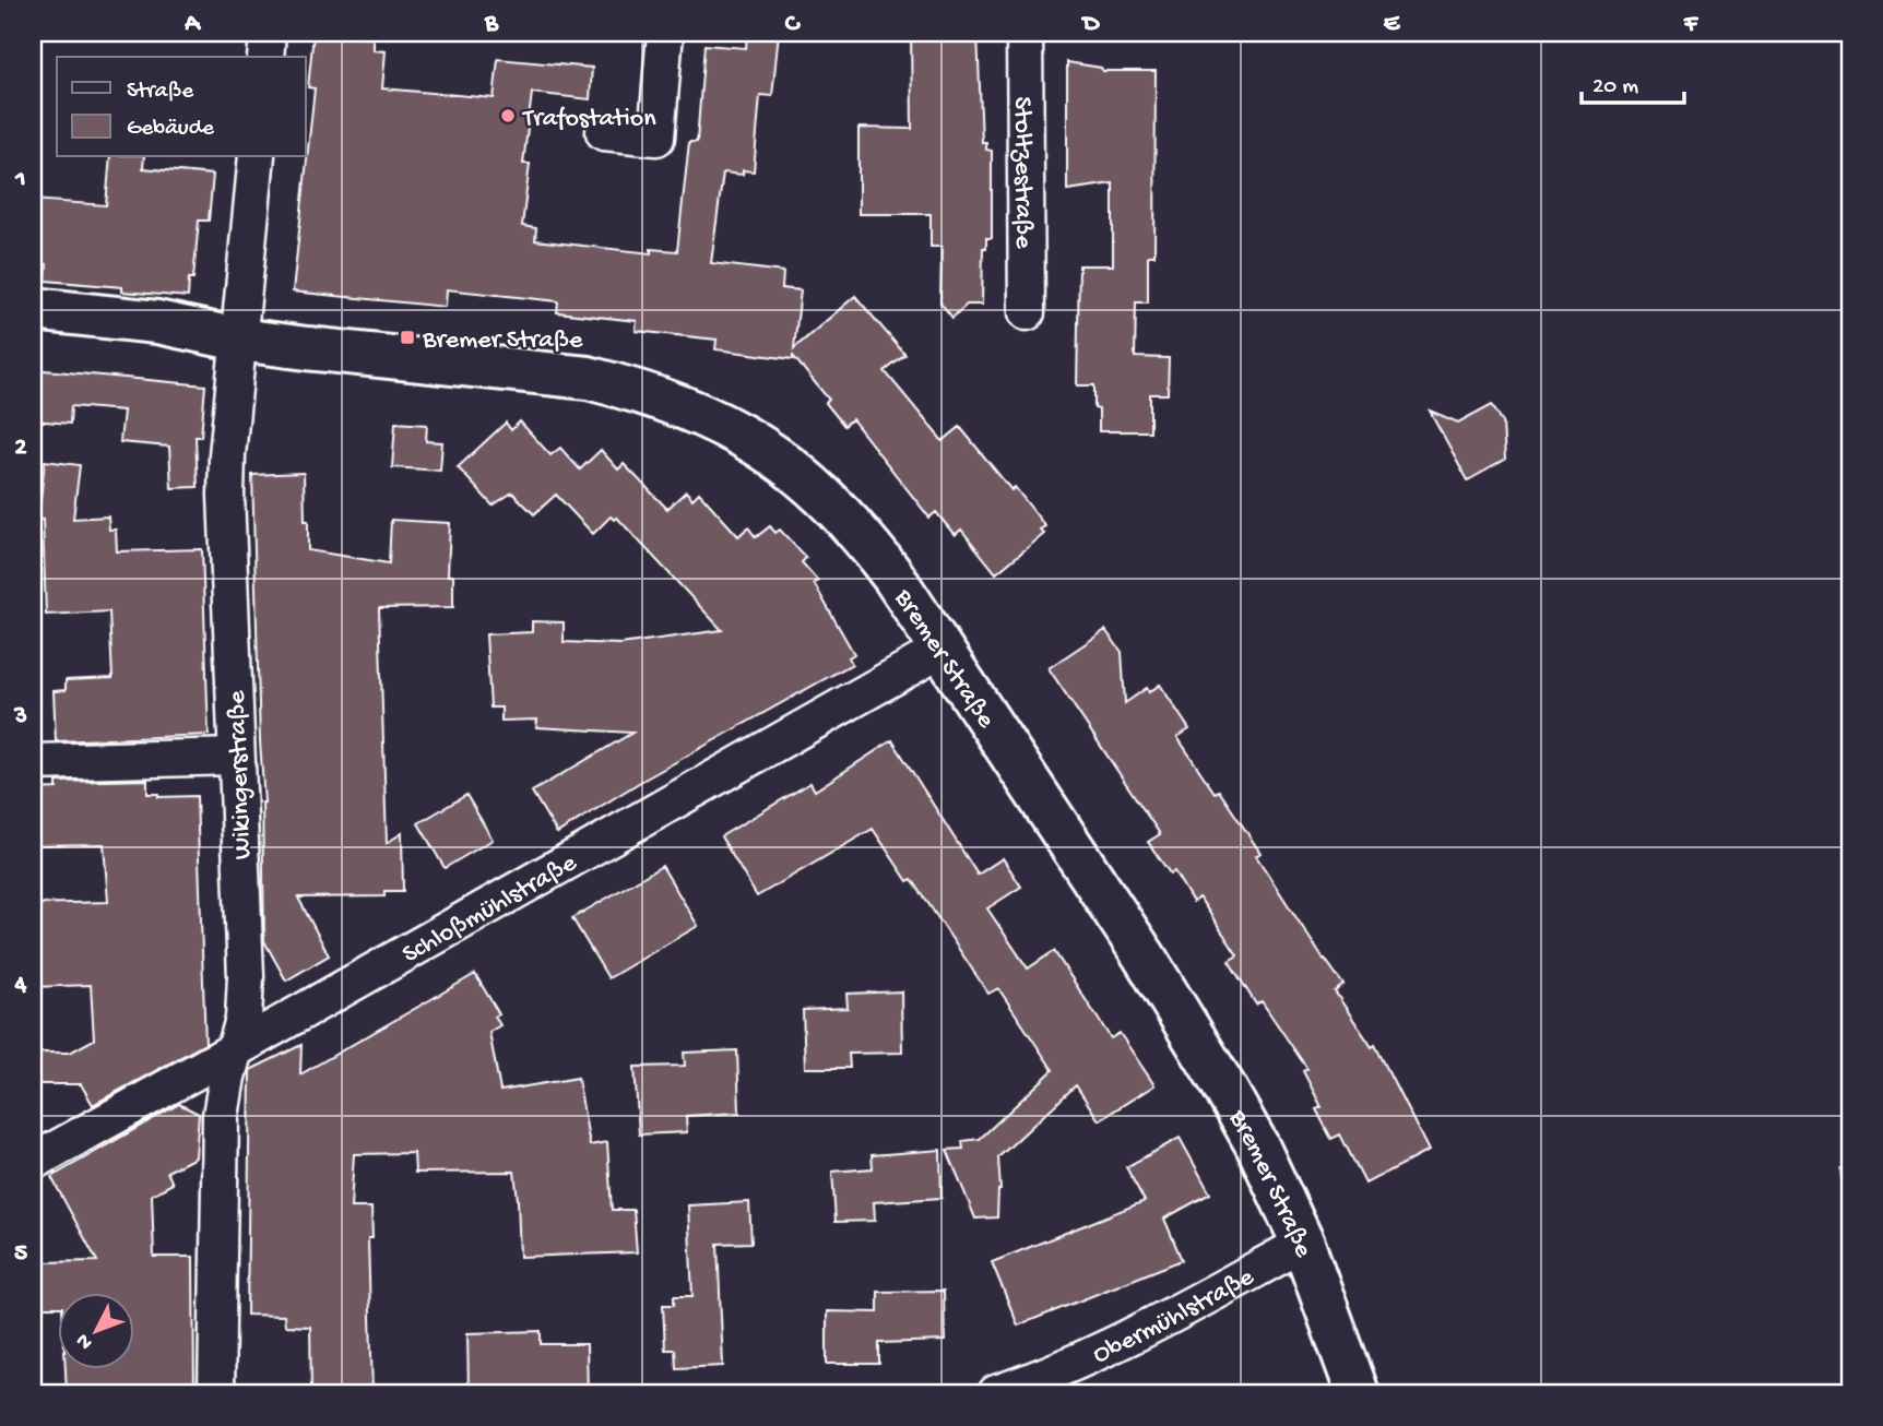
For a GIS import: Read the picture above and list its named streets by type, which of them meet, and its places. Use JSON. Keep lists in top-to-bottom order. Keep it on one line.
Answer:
{"streets":{"street":["Stoltzestraße","Bremer Straße","Wikingerstraße","Schloßmühlstraße","Obermühlstraße"]},"crossings":[["Bremer Straße","Wikingerstraße"],["Bremer Straße","Schloßmühlstraße"],["Bremer Straße","Obermühlstraße"],["Wikingerstraße","Schloßmühlstraße"]],"places":{"other":["Trafostation"],"transit":["Bremer Straße"]},"legend":["Straße","Gebäude"],"scale_bar":"20 m","north":"bottom left","grid":{"columns":["A","B","C","D","E","F"],"rows":["1","2","3","4","5"]}}
